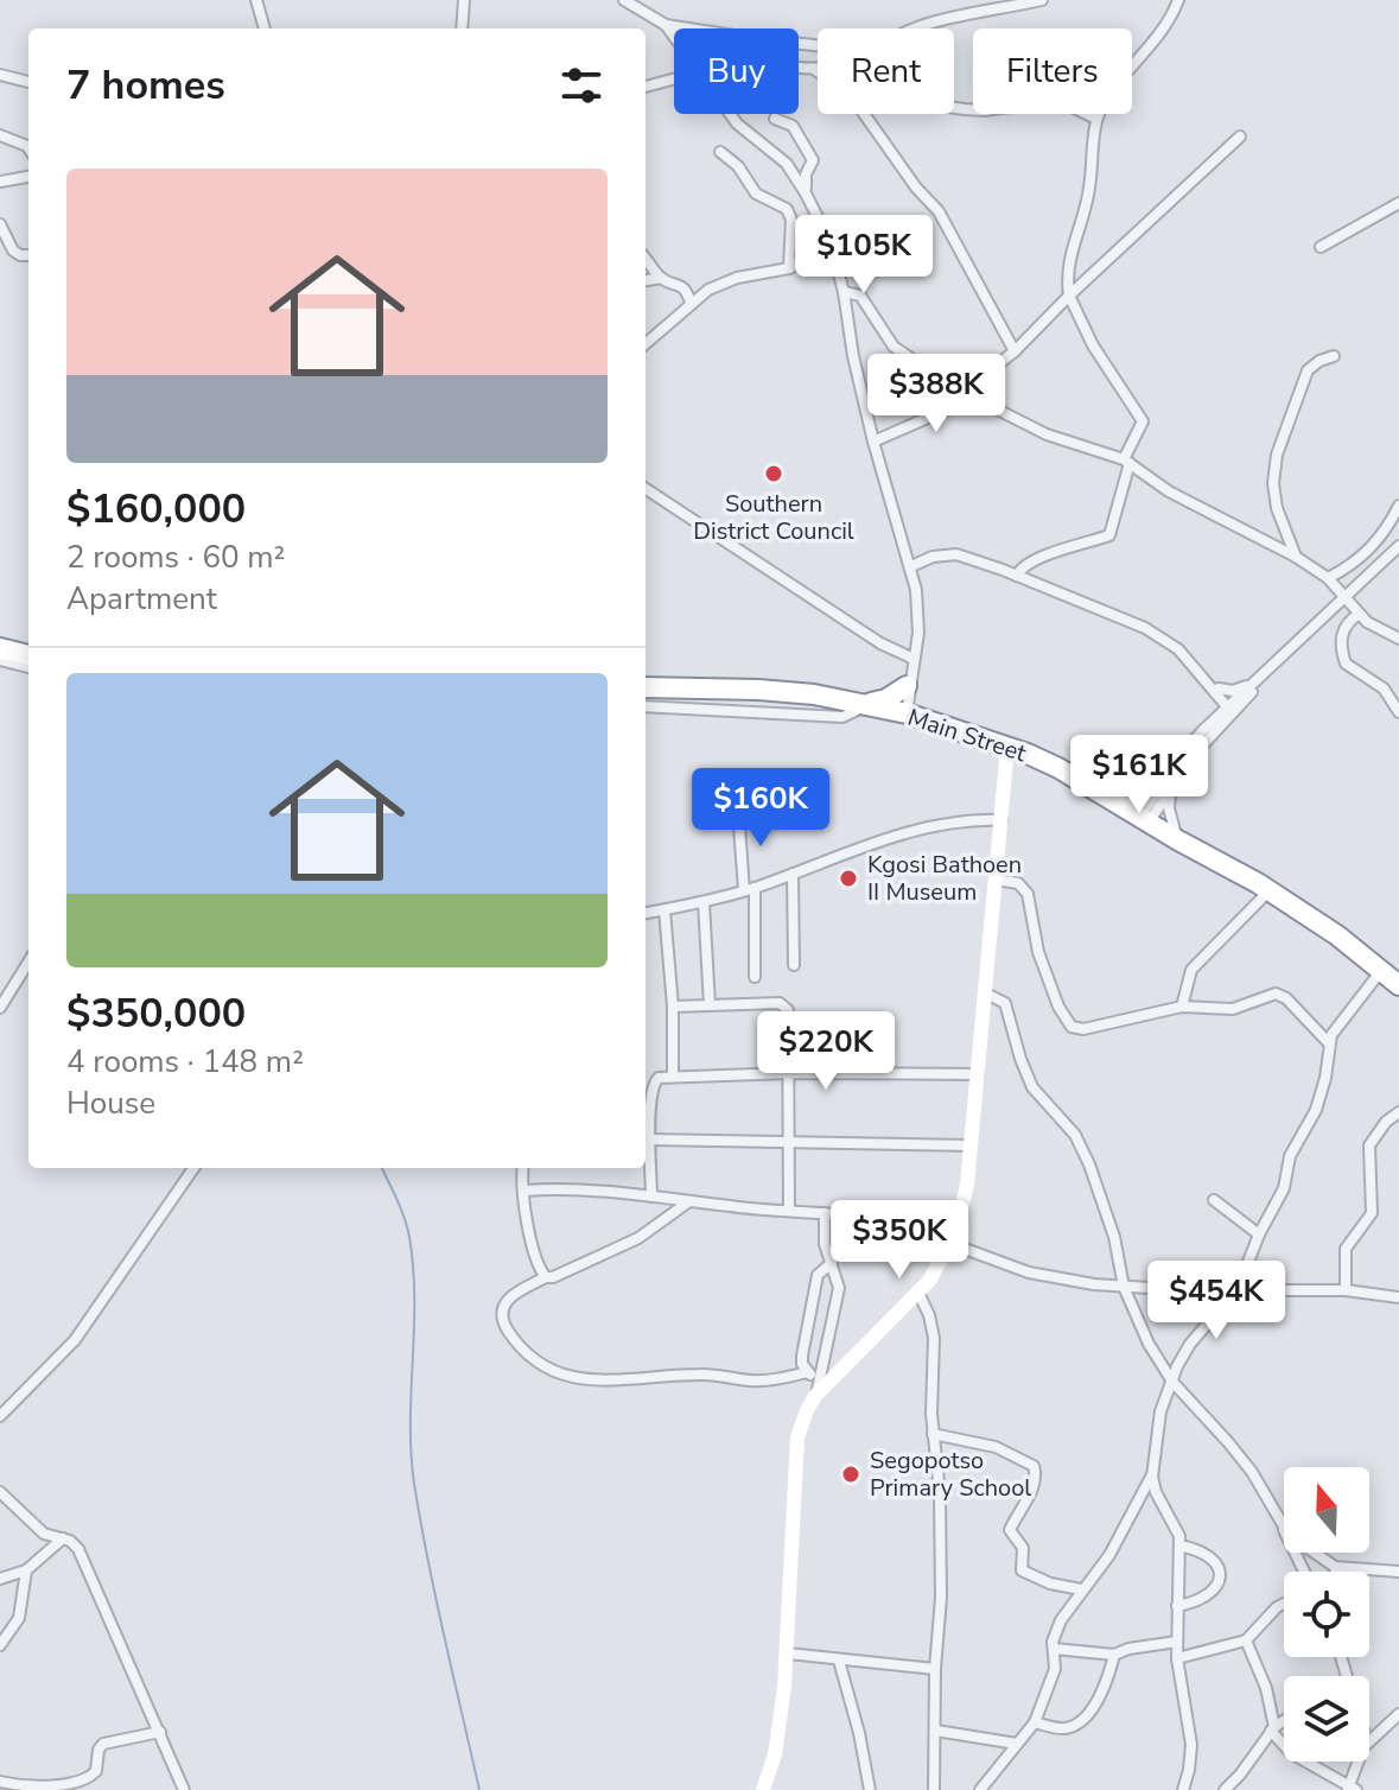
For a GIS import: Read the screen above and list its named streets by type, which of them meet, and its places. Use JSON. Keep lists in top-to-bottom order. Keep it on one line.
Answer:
{"streets":{"highway":["Main Street"]},"places":["Southern District Council","Kgosi Bathoen II Museum","Segopotso Primary School"],"north":"top","page":{"chip":["Buy","Rent","Filters"],"heading":"7 homes","list":[{"name":"$160,000","note":"2 rooms · 60 m² · Apartment"},{"name":"$350,000","note":"4 rooms · 148 m² · House"}],"price":["$105K","$388K","$161K","$160K","$220K","$350K","$454K"]}}
